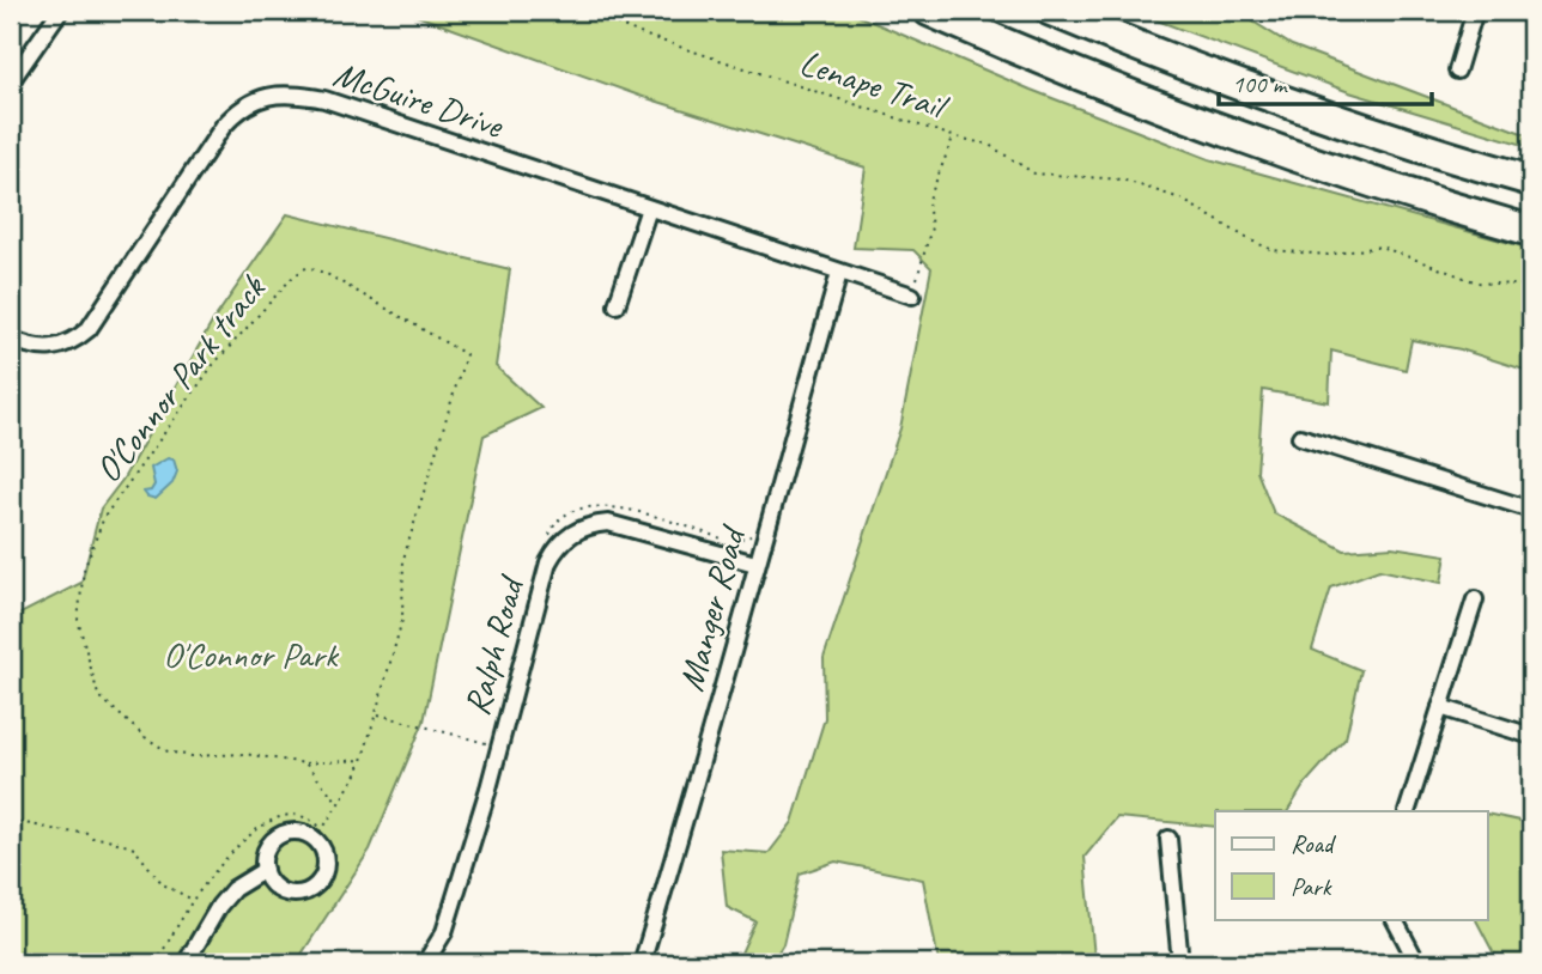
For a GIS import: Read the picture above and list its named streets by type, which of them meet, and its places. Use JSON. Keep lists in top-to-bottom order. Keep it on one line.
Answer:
{"streets":{"street":["McGuire Drive","Manger Road","Ralph Road"],"path":["Lenape Trail","O'Connor Park track"]},"crossings":[["Lenape Trail","McGuire Drive"],["McGuire Drive","Manger Road"],["Manger Road","Ralph Road"]],"parks":["O'Connor Park"],"legend":["Road","Park"],"scale_bar":"100 m"}
